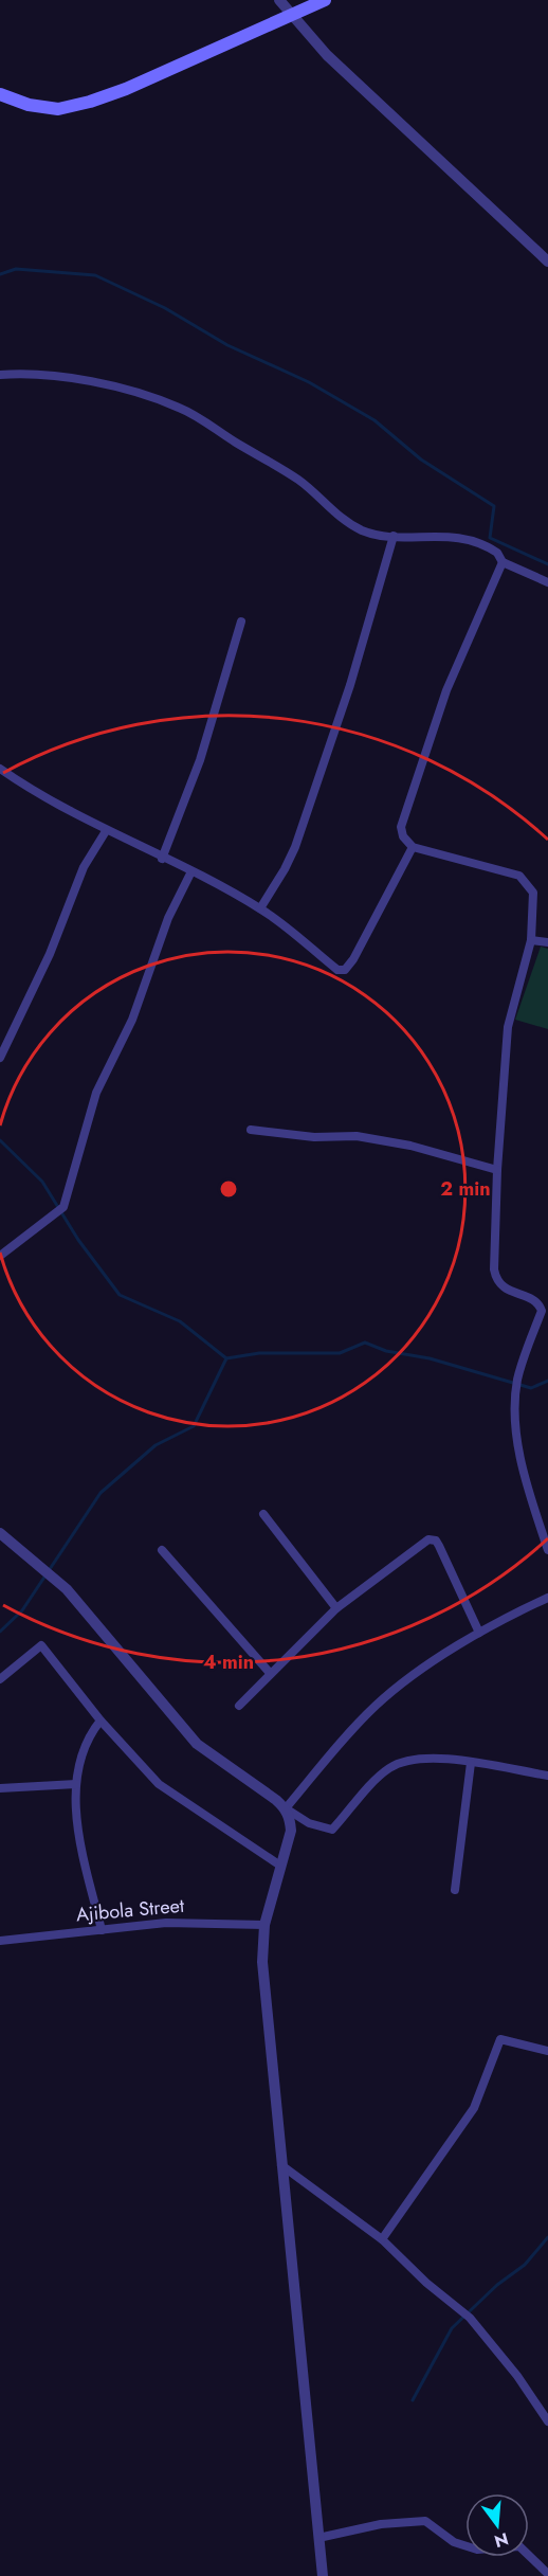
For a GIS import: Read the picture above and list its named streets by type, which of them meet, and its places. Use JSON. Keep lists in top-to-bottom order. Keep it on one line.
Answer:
{"streets":{"street":["Ajibola Street"]},"north":"bottom","rings":["2 min","4 min"]}
